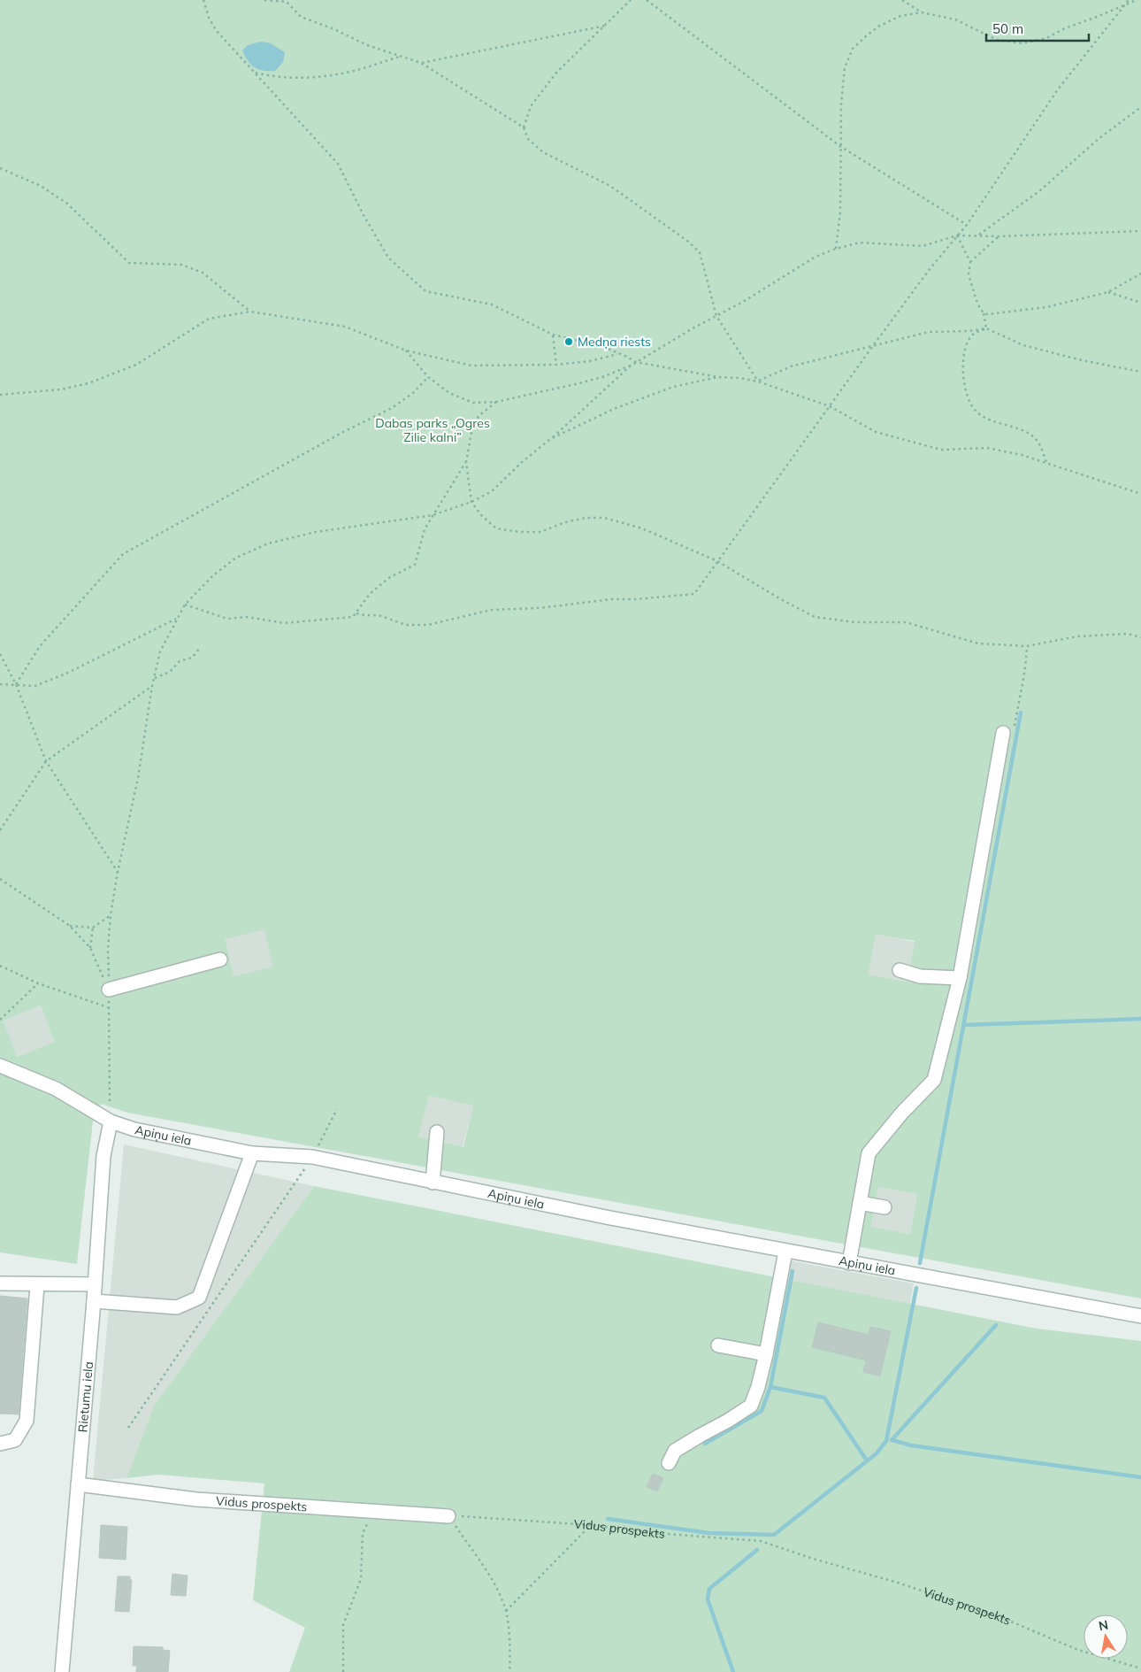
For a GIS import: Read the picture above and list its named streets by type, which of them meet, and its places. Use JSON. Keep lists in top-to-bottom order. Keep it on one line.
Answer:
{"streets":{"street":["Apiņu iela","Rietumu iela","Vidus prospekts"]},"crossings":[["Apiņu iela","Rietumu iela"],["Rietumu iela","Vidus prospekts"]],"parks":["Dabas parks „Ogres Zilie kalni”"],"places":["Medņa riests"],"scale_bar":"50 m","north":"top"}
